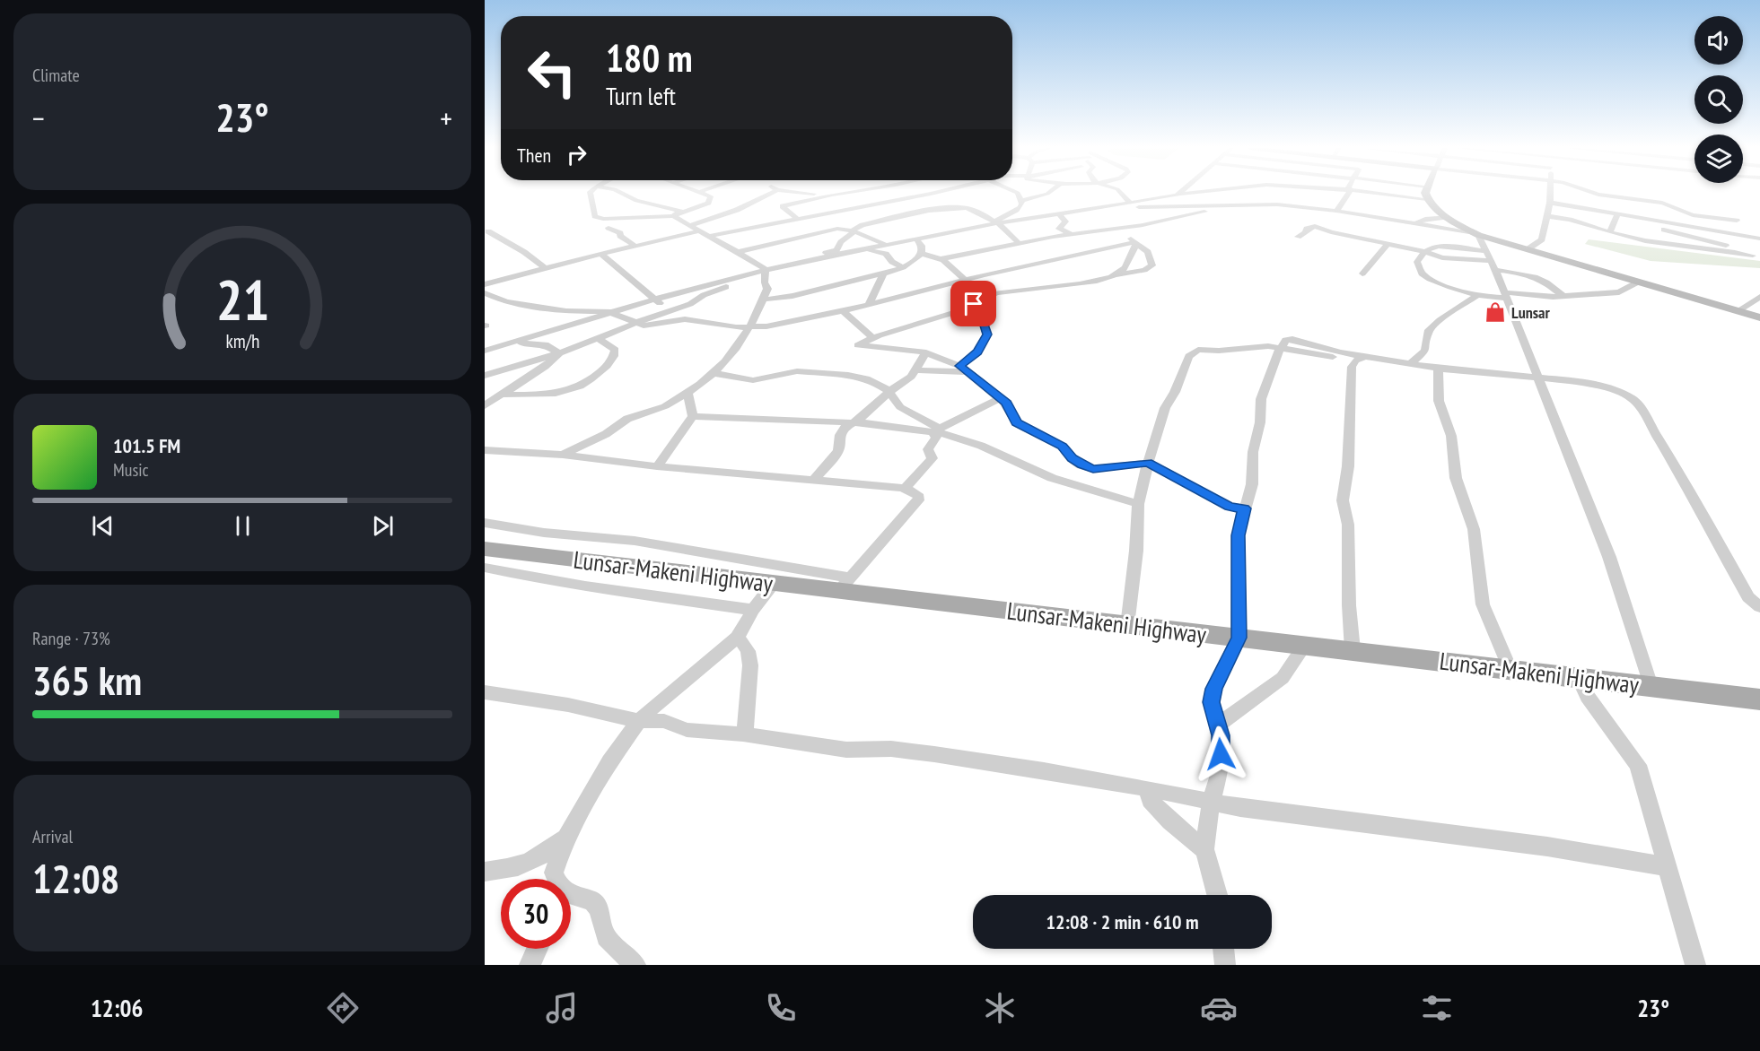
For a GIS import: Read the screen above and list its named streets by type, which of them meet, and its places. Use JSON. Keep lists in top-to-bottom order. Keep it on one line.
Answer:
{"streets":{"main road":["Lunsar-Makeni Highway"]},"places":{"shop":["Lunsar"]},"page":{"tile":["Climate",["Range · 73%","365 km"],["Arrival","12:08"]],"turn":["180 m","Turn left"],"heat":["−","23°","+"],"then":"Then","song":["101.5 FM","Music"],"limit":"30","trip":"12:08 · 2 min · 610 m","tabs":["12:06","23°"],"gauge":["21","km/h"]}}
